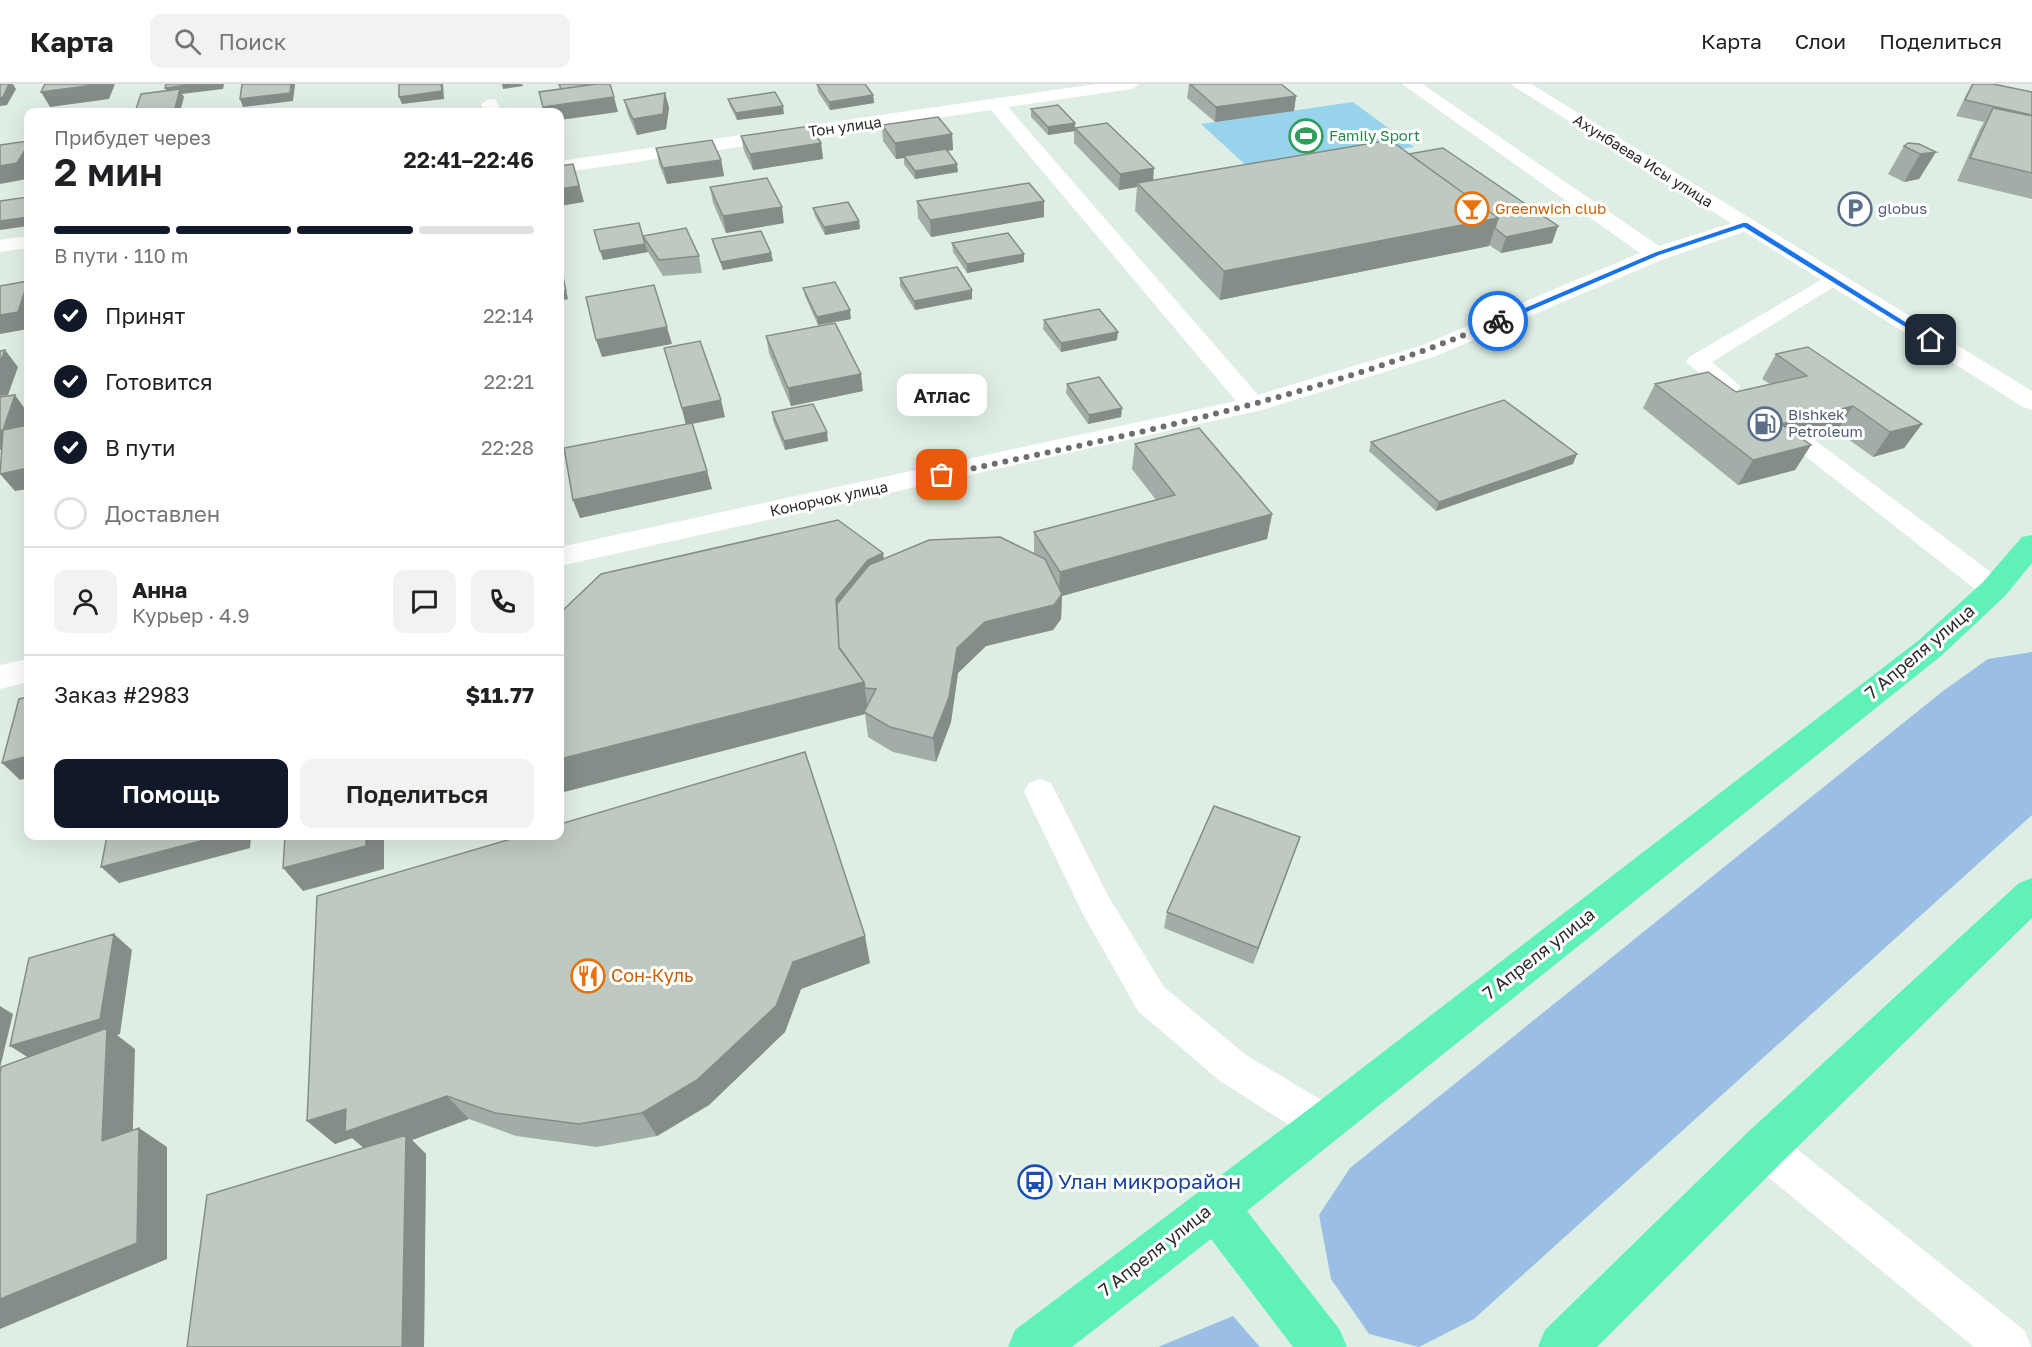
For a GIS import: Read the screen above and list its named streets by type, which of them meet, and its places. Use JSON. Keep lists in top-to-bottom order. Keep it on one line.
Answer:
{"streets":{"main road":["7 Апреля улица"],"street":["Тон улица","Ахунбаева Исы улица","Конорчок улица"]},"crossings":[["Ахунбаева Исы улица","Конорчок улица"]],"places":{"sports":["Family Sport"],"bar":["Greenwich club"],"parking":["globus"],"fuel station":["Bishkek Petroleum"],"other":["Атлас"],"restaurant":["Сон-Куль"],"bus stop":["Улан микрорайон"]},"page":{"header":"Карта","search":"Поиск","nav":["Карта","Слои","Поделиться"],"heading":["2 мин","Прибудет через","22:41–22:46"],"panel":["Анна","Курьер · 4.9","Заказ #2983","$11.77"],"bar":"В пути · 110 m","list":[["Принят","22:14"],["Готовится","22:21"],["В пути","22:28"],"Доставлен"],"bubble":"Атлас","buttons":["Помощь","Поделиться"]}}
